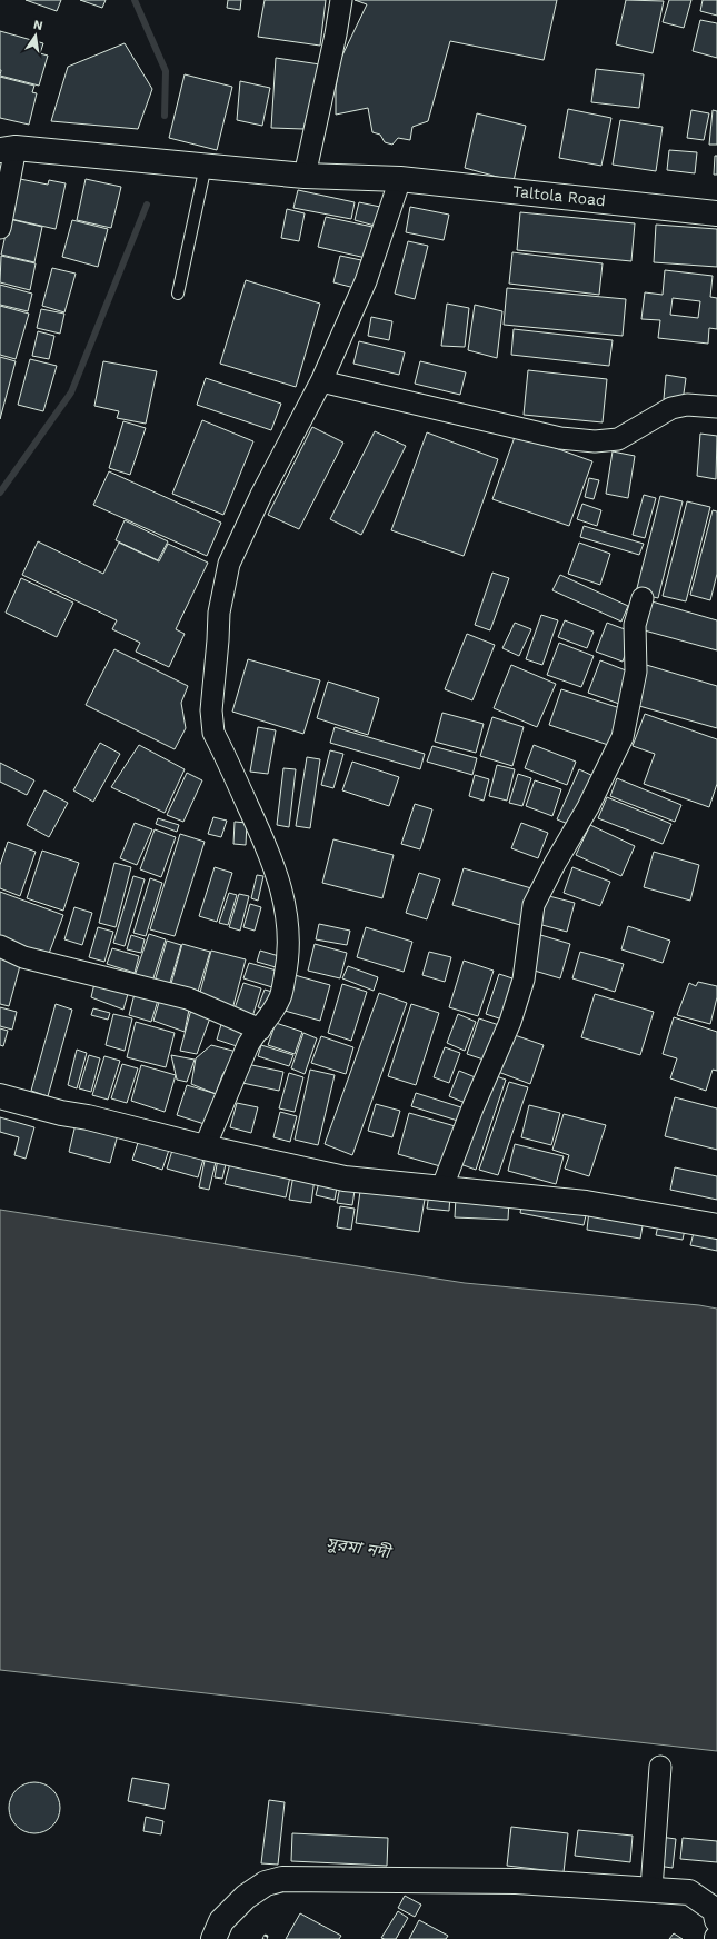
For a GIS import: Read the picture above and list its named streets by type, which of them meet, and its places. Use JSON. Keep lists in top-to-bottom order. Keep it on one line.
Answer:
{"streets":{"street":["Taltola Road"]},"water":["সুরমা নদী"],"north":"top"}
